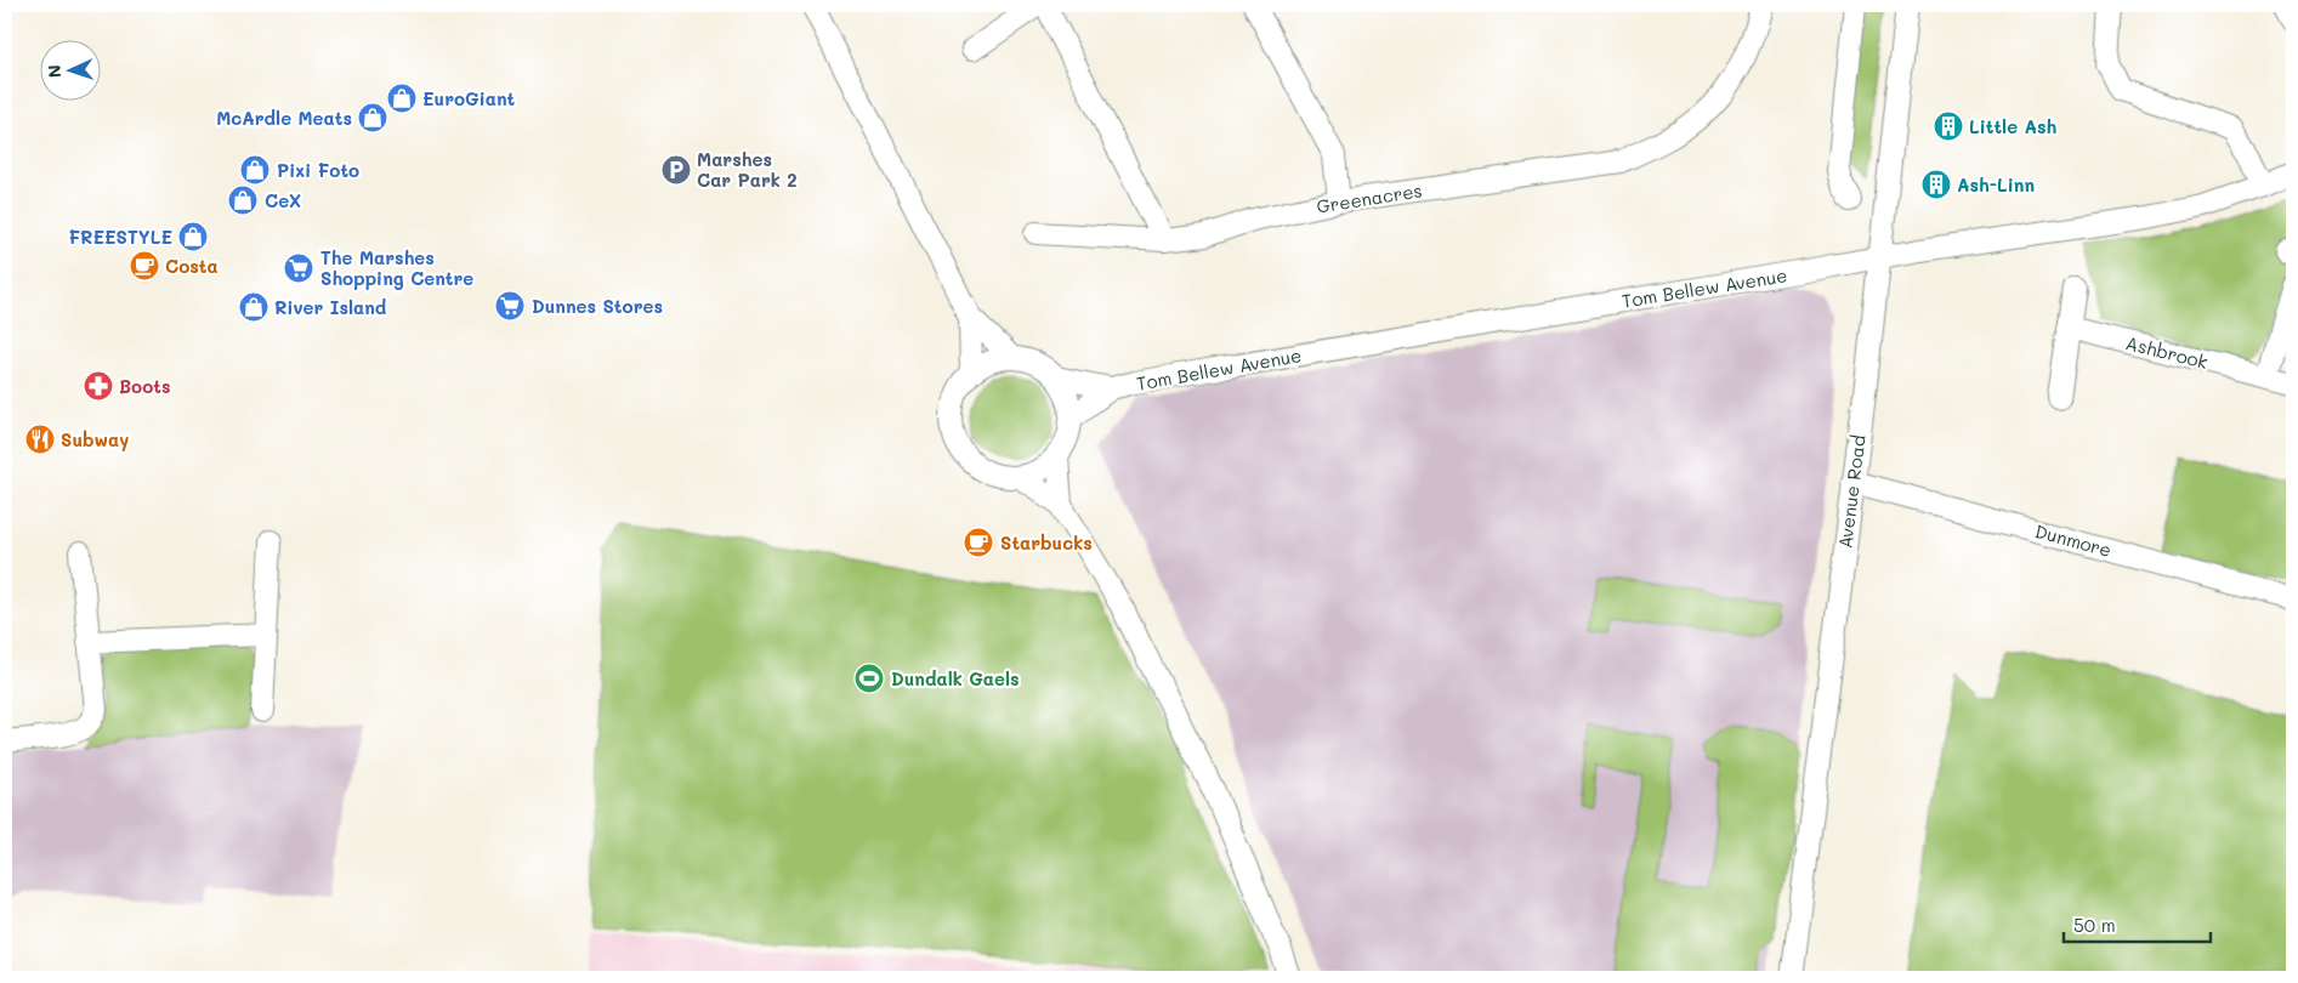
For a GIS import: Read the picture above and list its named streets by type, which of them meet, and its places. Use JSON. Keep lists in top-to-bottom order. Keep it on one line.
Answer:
{"streets":{"street":["Greenacres","Tom Bellew Avenue","Ashbrook","Avenue Road","Dunmore"]},"crossings":[["Tom Bellew Avenue","Avenue Road"],["Avenue Road","Dunmore"]],"places":{"shop":["EuroGiant","McArdle Meats","Pixi Foto","CeX","FREESTYLE","River Island"],"building":["Little Ash","Ash-Linn"],"parking":["Marshes Car Park 2"],"cafe":["Costa","Starbucks"],"supermarket":["The Marshes Shopping Centre","Dunnes Stores"],"pharmacy":["Boots"],"restaurant":["Subway"],"sports":["Dundalk Gaels"]},"scale_bar":"50 m","north":"left"}
